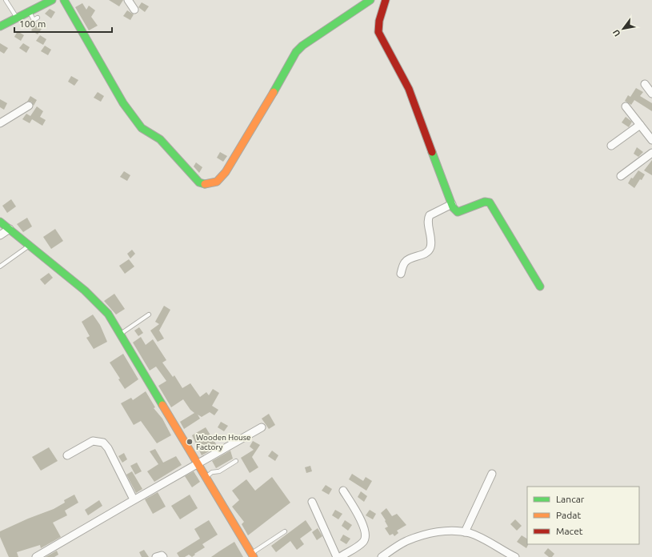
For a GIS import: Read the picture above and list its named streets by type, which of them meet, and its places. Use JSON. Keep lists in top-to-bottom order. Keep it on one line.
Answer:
{"places":["Wooden House Factory"],"legend":["Lancar","Padat","Macet"],"scale_bar":"100 m","north":"bottom left"}
